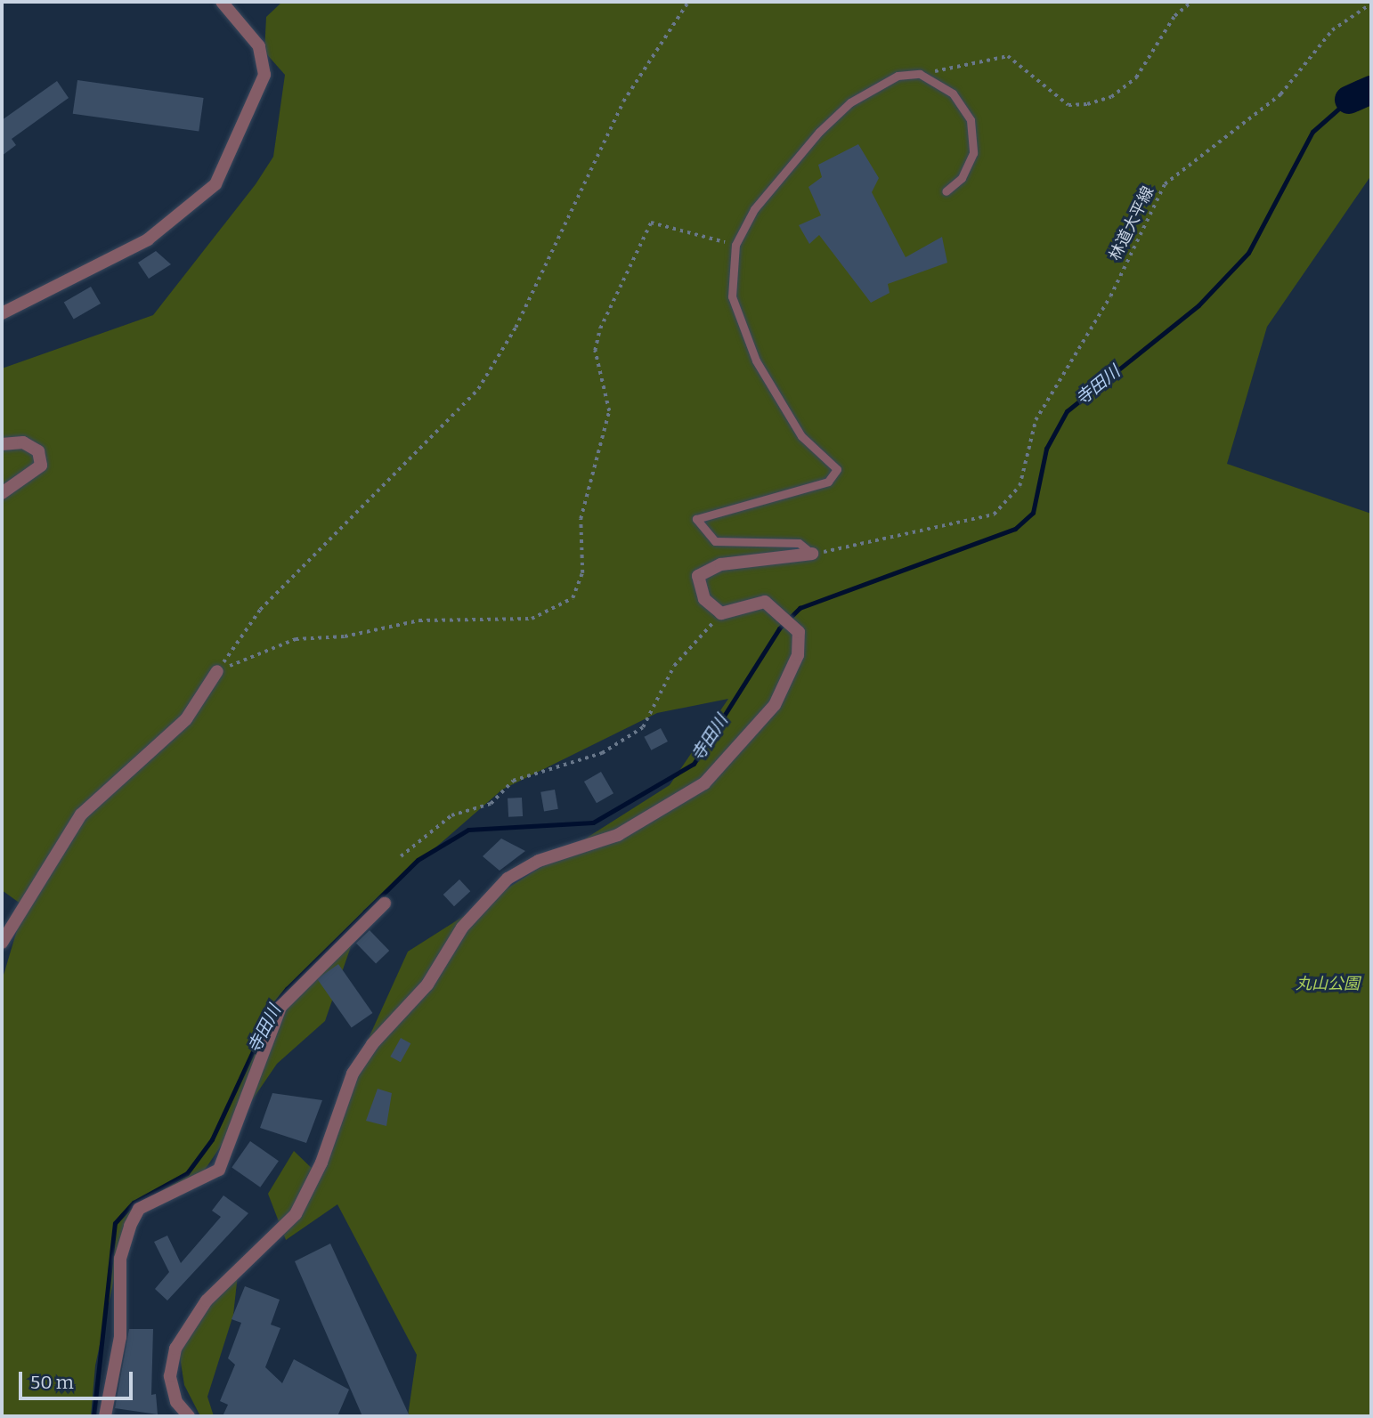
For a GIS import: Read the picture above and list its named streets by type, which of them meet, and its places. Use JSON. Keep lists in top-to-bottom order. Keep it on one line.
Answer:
{"streets":{"path":["林道大平線"]},"water":["寺田川"],"parks":["丸山公園"],"scale_bar":"50 m"}
